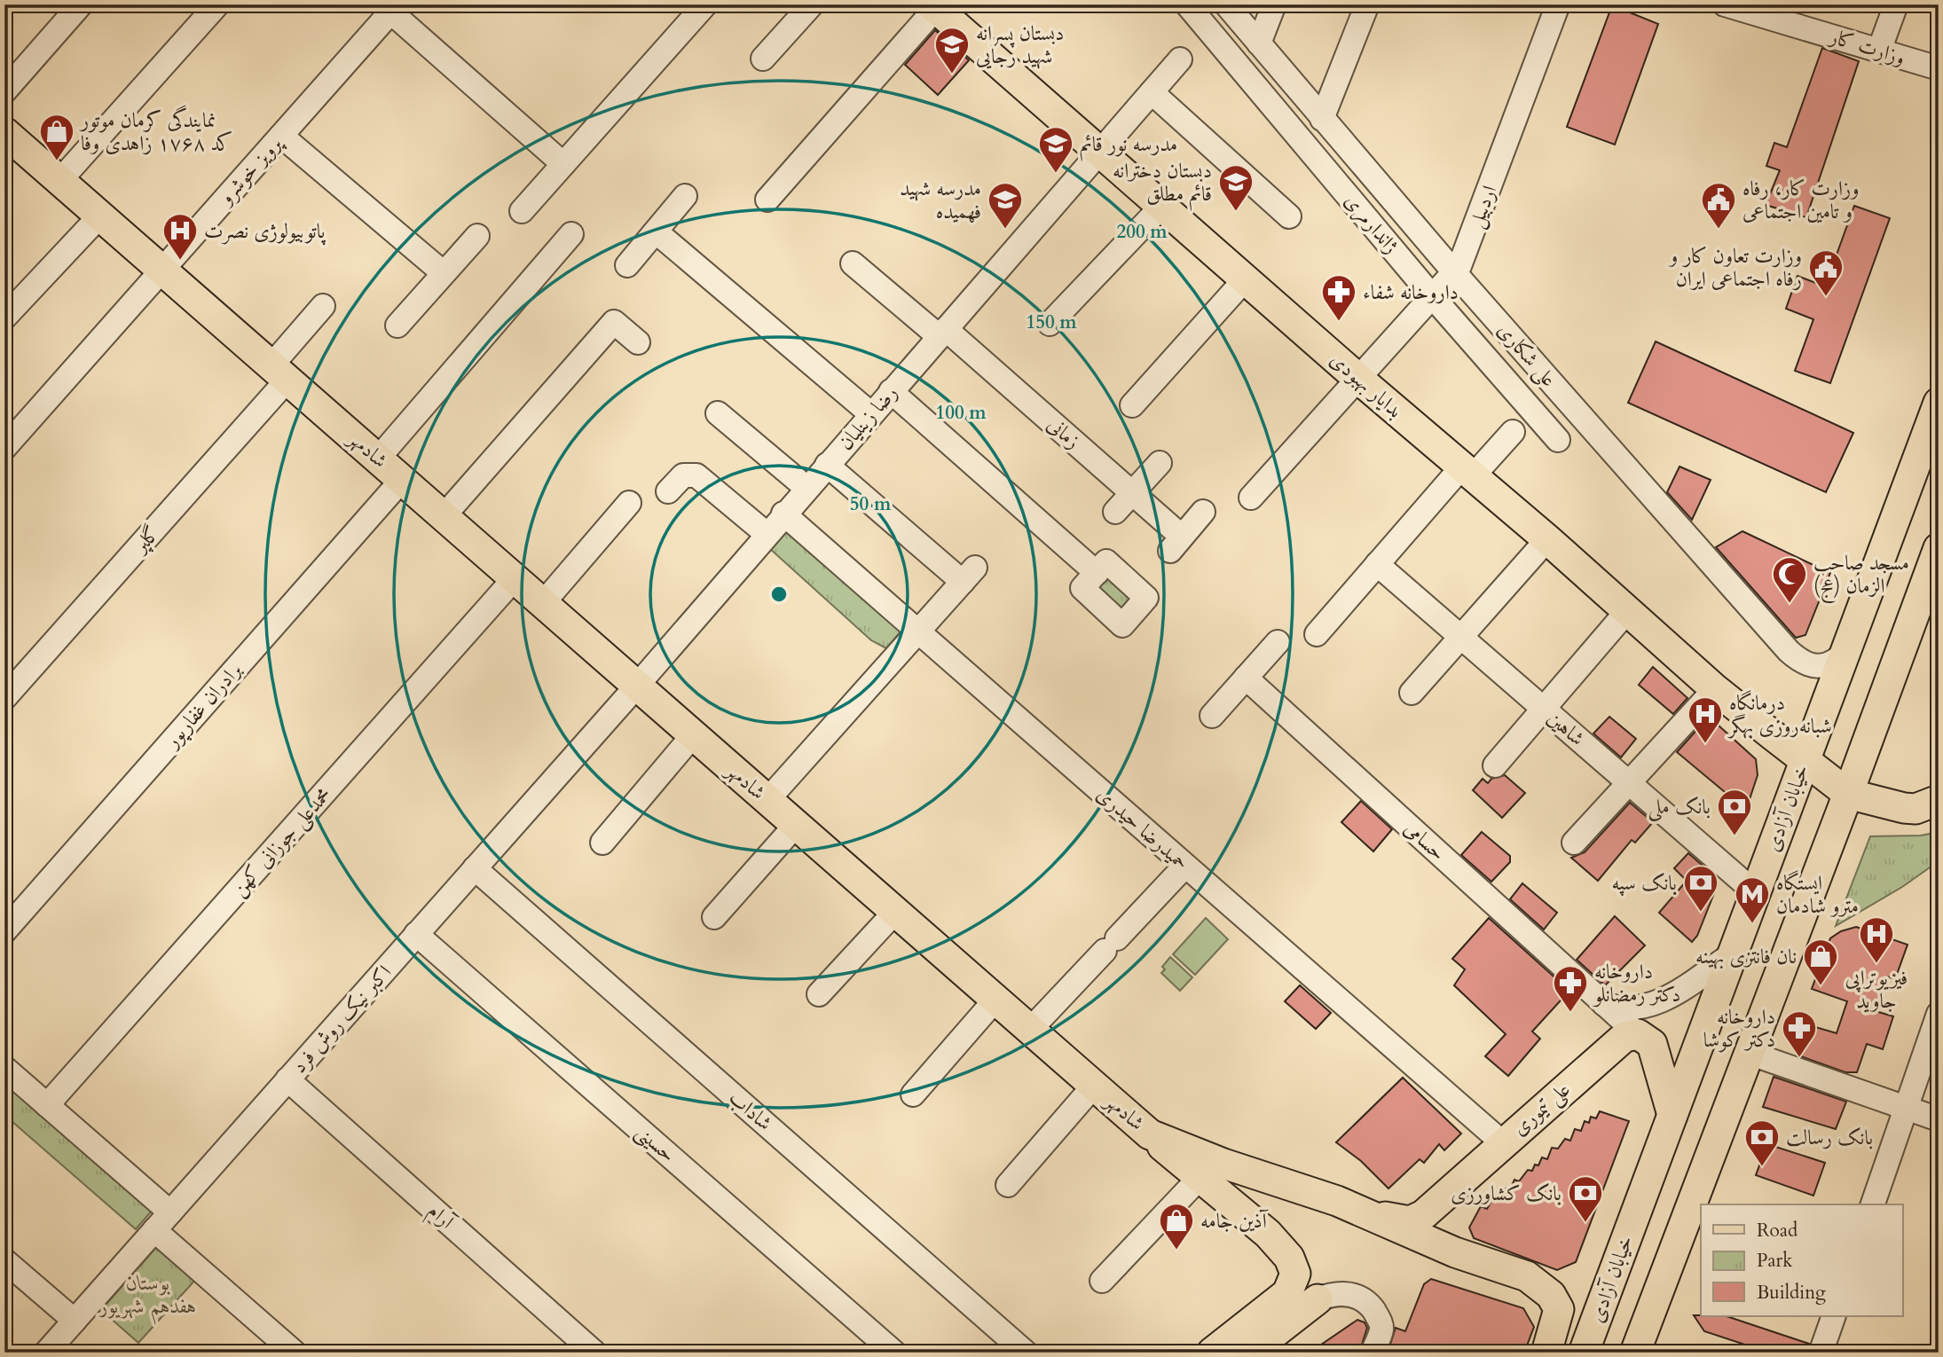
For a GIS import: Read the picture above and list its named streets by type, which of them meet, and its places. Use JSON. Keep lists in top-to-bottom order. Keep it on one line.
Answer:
{"streets":{"main road":["بدایار بهبودی","شادمهر","خیابان آزادی","علی تیموری"],"street":["وزارت کار","پرویز خوشرو","اردبیل","ژاندارمری","علی شکاری","رضا زینلیان","زمانی","گلپر","برادران غفارپور","شاهین","حمیدرضا حیدری","حسامی","محمدعلی جوزانی کهن","اکبر نیک روش فرد","شاداب","حسینی","آرام"]},"crossings":[["پرویز خوشرو","شادمهر"],["اردبیل","ژاندارمری"],["اردبیل","علی شکاری"],["اردبیل","بدایار بهبودی"],["علی شکاری","خیابان آزادی"],["بدایار بهبودی","رضا زینلیان"],["بدایار بهبودی","خیابان آزادی"],["رضا زینلیان","زمانی"],["رضا زینلیان","شادمهر"],["رضا زینلیان","حمیدرضا حیدری"],["رضا زینلیان","اکبر نیک روش فرد"],["شادمهر","گلپر"],["شادمهر","برادران غفارپور"],["شادمهر","محمدعلی جوزانی کهن"],["شادمهر","اکبر نیک روش فرد"],["شادمهر","علی تیموری"],["شاهین","خیابان آزادی"],["حمیدرضا حیدری","علی تیموری"],["حسامی","علی تیموری"],["اکبر نیک روش فرد","شاداب"],["اکبر نیک روش فرد","حسینی"],["اکبر نیک روش فرد","آرام"]],"parks":["بوستان هفدهم شهریور"],"places":{"school or university":["دبستان پسرانه شهید رجایی","مدرسه نور قائم","دبستان دخترانه قائم مطلق","مدرسه شهید فهمیده"],"shop":["نمایندگی کرمان موتور کد ۱۷۶۸ زاهدی وفا","نان فانتزی بهینه","آذین جامه"],"public building":["وزارت کار، رفاه و تامین اجتماعی","وزارت تعاون کار و رفاه اجتماعی ایران"],"hospital":["پاتوبیولوژی نصرت","درمانگاه شبانه‌روزی بهگر","فیزیوتراپی جاوید"],"pharmacy":["داروخانه شفاء","داروخانه دکتر رمضانلو","داروخانه دکتر کوشا"],"mosque":["مسجد صاحب الزمان (عج)"],"bank":["بانک ملی","بانک سپه","بانک رسالت","بانک کشاورزی"],"metro station":["ایستگاه مترو شادمان"]},"legend":["Road","Park","Building"],"rings":["200 m","150 m","100 m","50 m"]}
